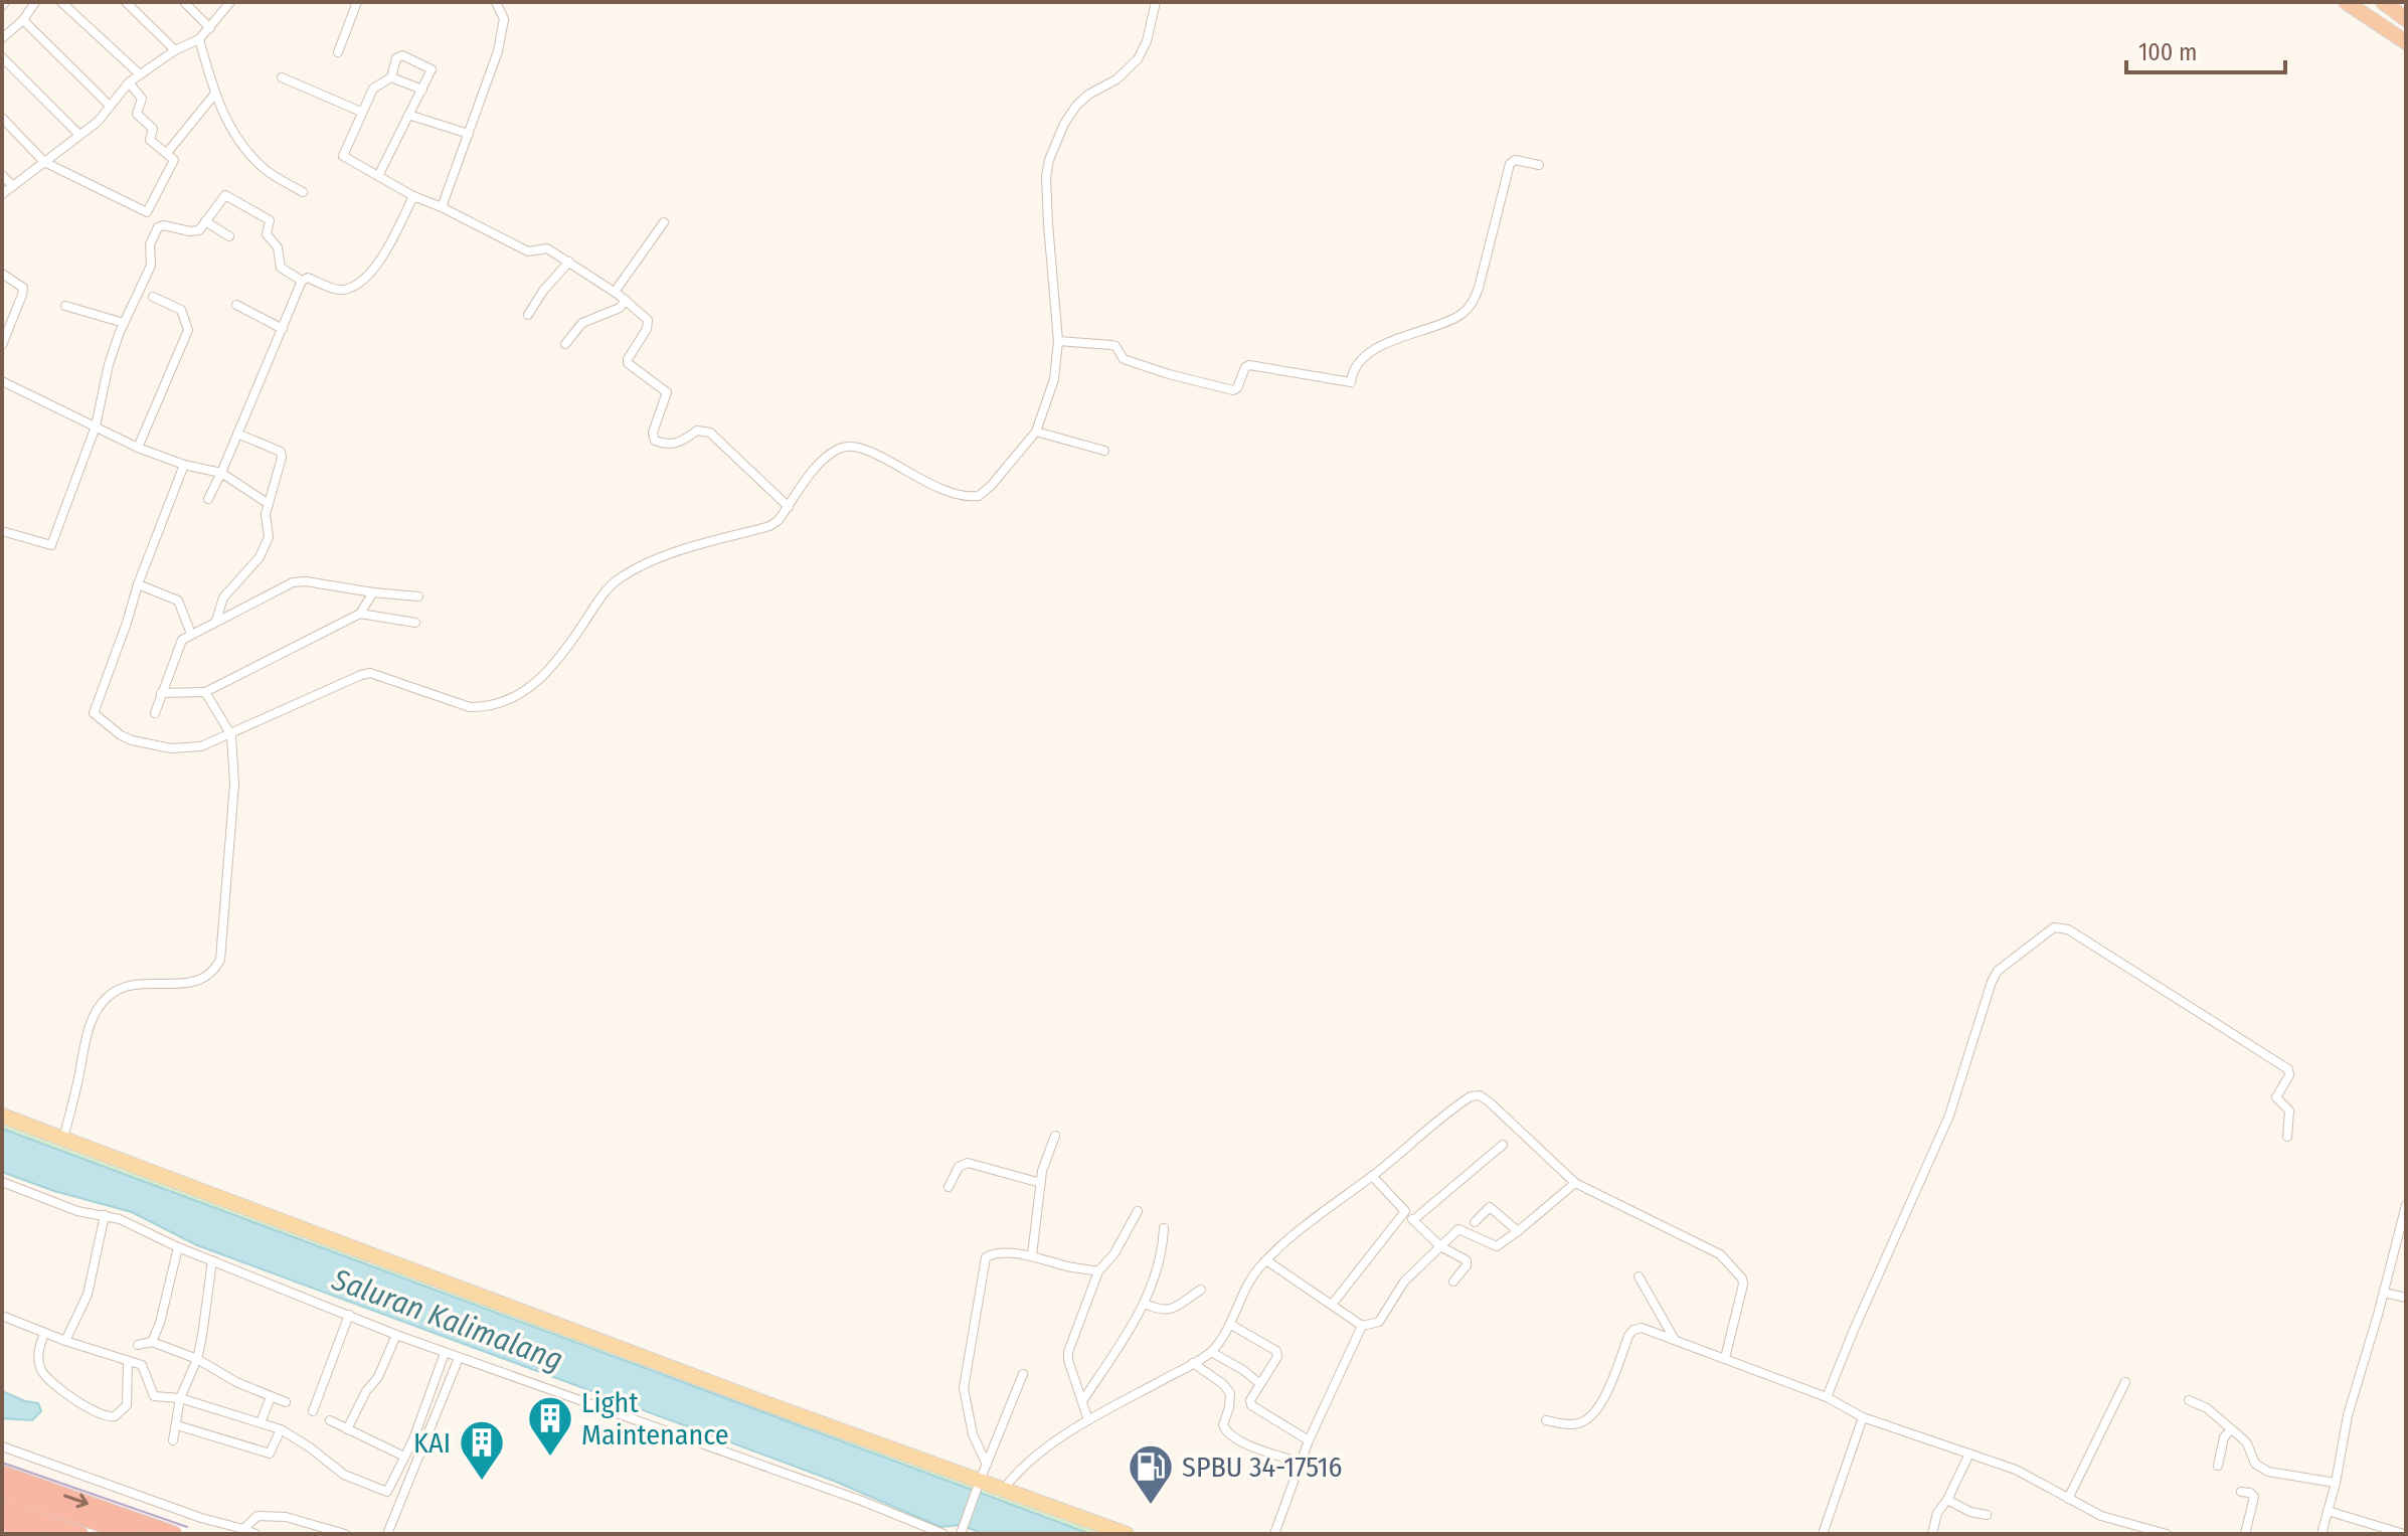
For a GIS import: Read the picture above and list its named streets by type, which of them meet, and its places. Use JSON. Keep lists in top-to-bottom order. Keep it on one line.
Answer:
{"water":["Saluran Kalimalang"],"places":{"building":["Light Maintenance","KAI"],"fuel station":["SPBU 34-17516"]},"scale_bar":"100 m"}
